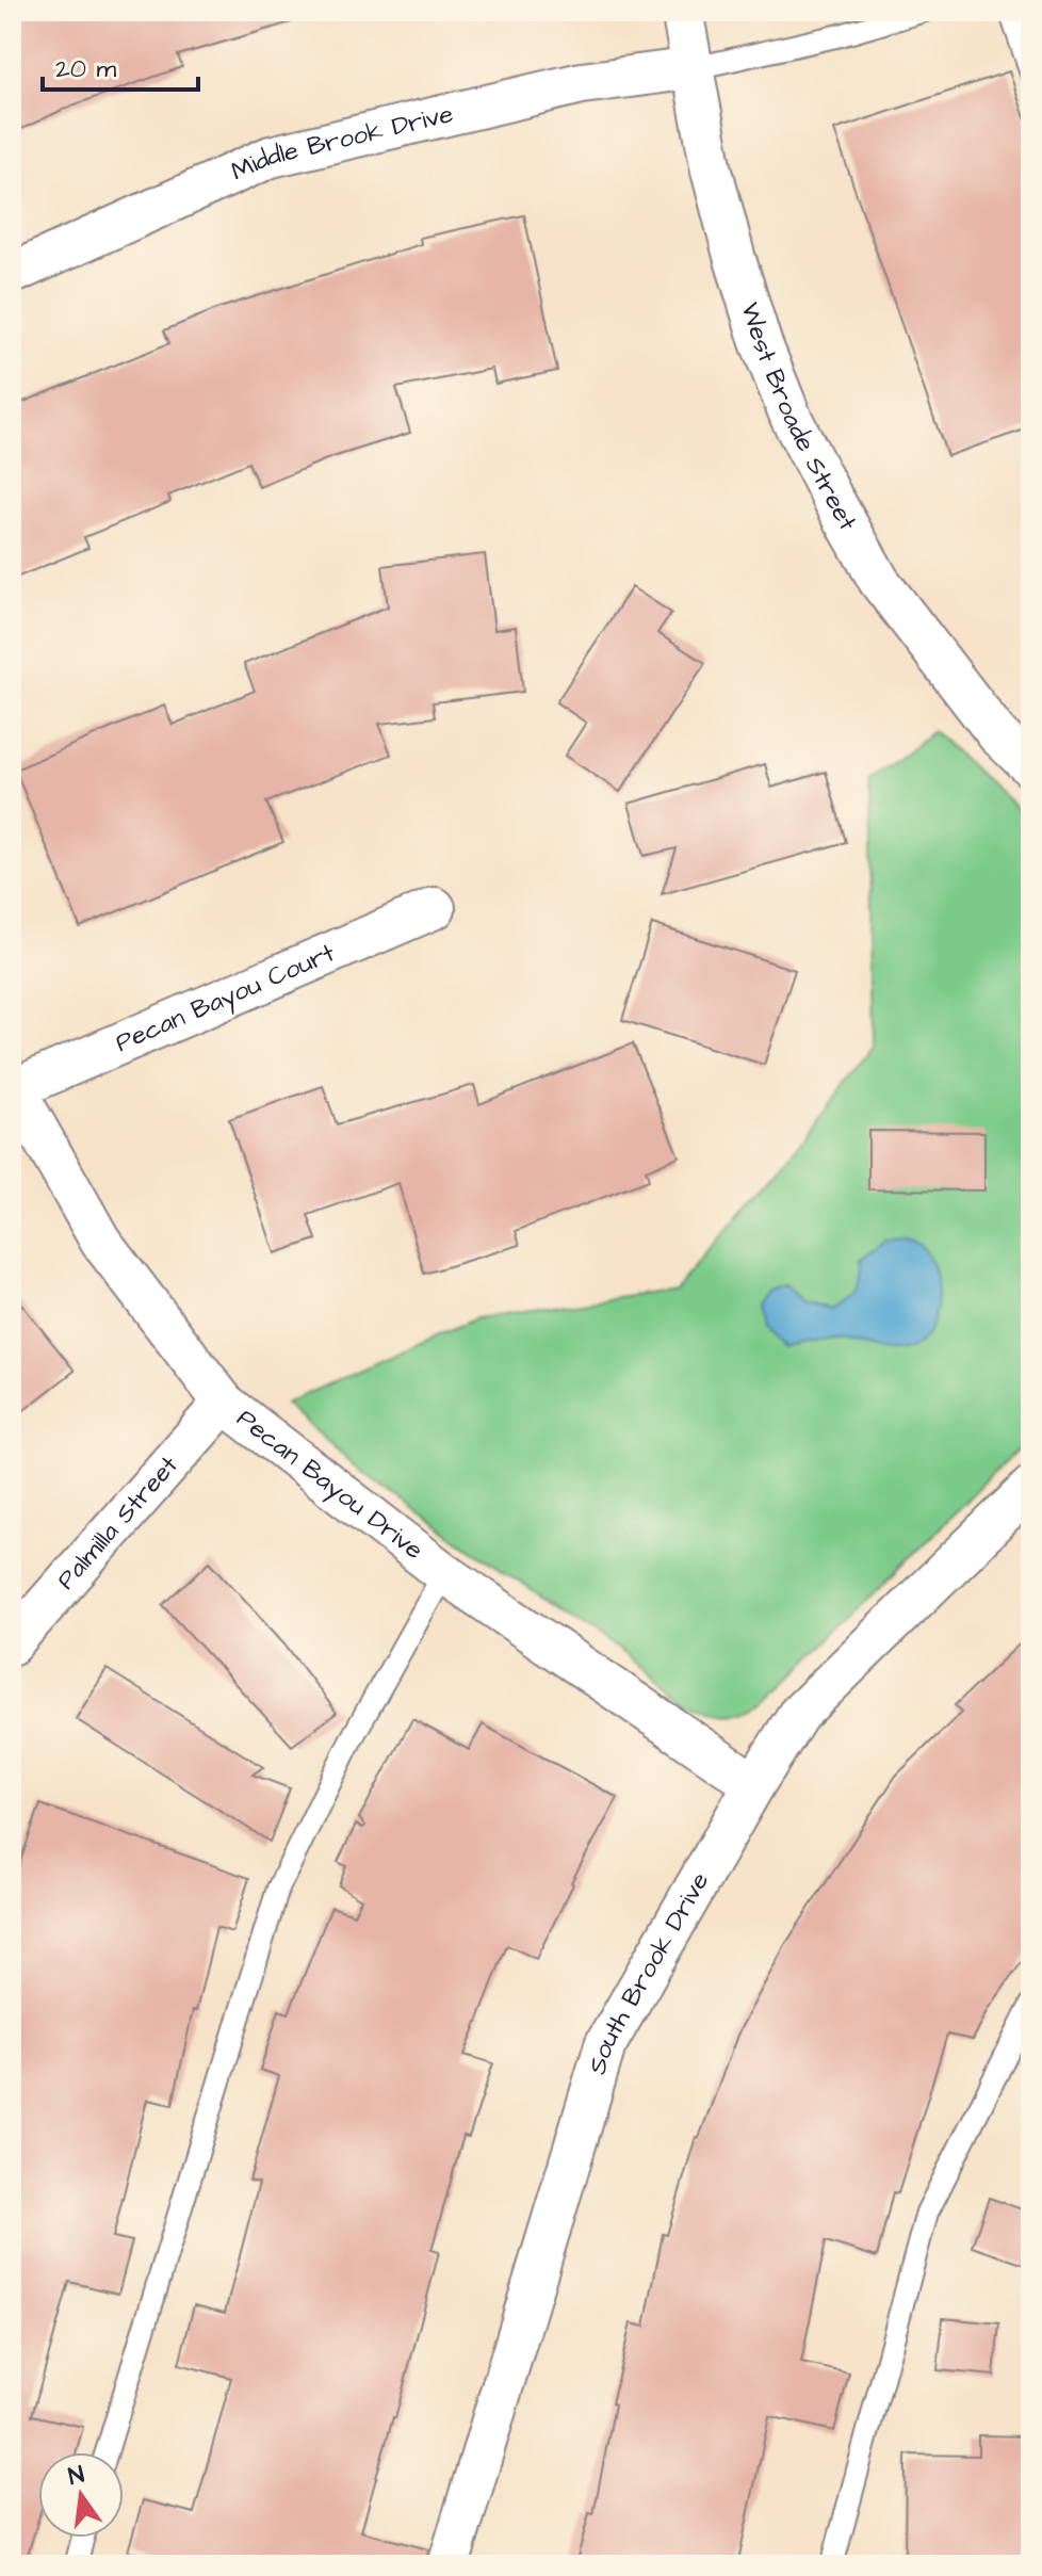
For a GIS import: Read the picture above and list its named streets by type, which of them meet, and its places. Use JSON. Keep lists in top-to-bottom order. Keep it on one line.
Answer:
{"streets":{"street":["Middle Brook Drive","West Broade Street","Pecan Bayou Court","Pecan Bayou Drive","Palmilla Street","South Brook Drive"]},"crossings":[["Middle Brook Drive","West Broade Street"],["Pecan Bayou Court","Pecan Bayou Drive"],["Pecan Bayou Drive","Palmilla Street"],["Pecan Bayou Drive","South Brook Drive"]],"scale_bar":"20 m","north":"top"}
